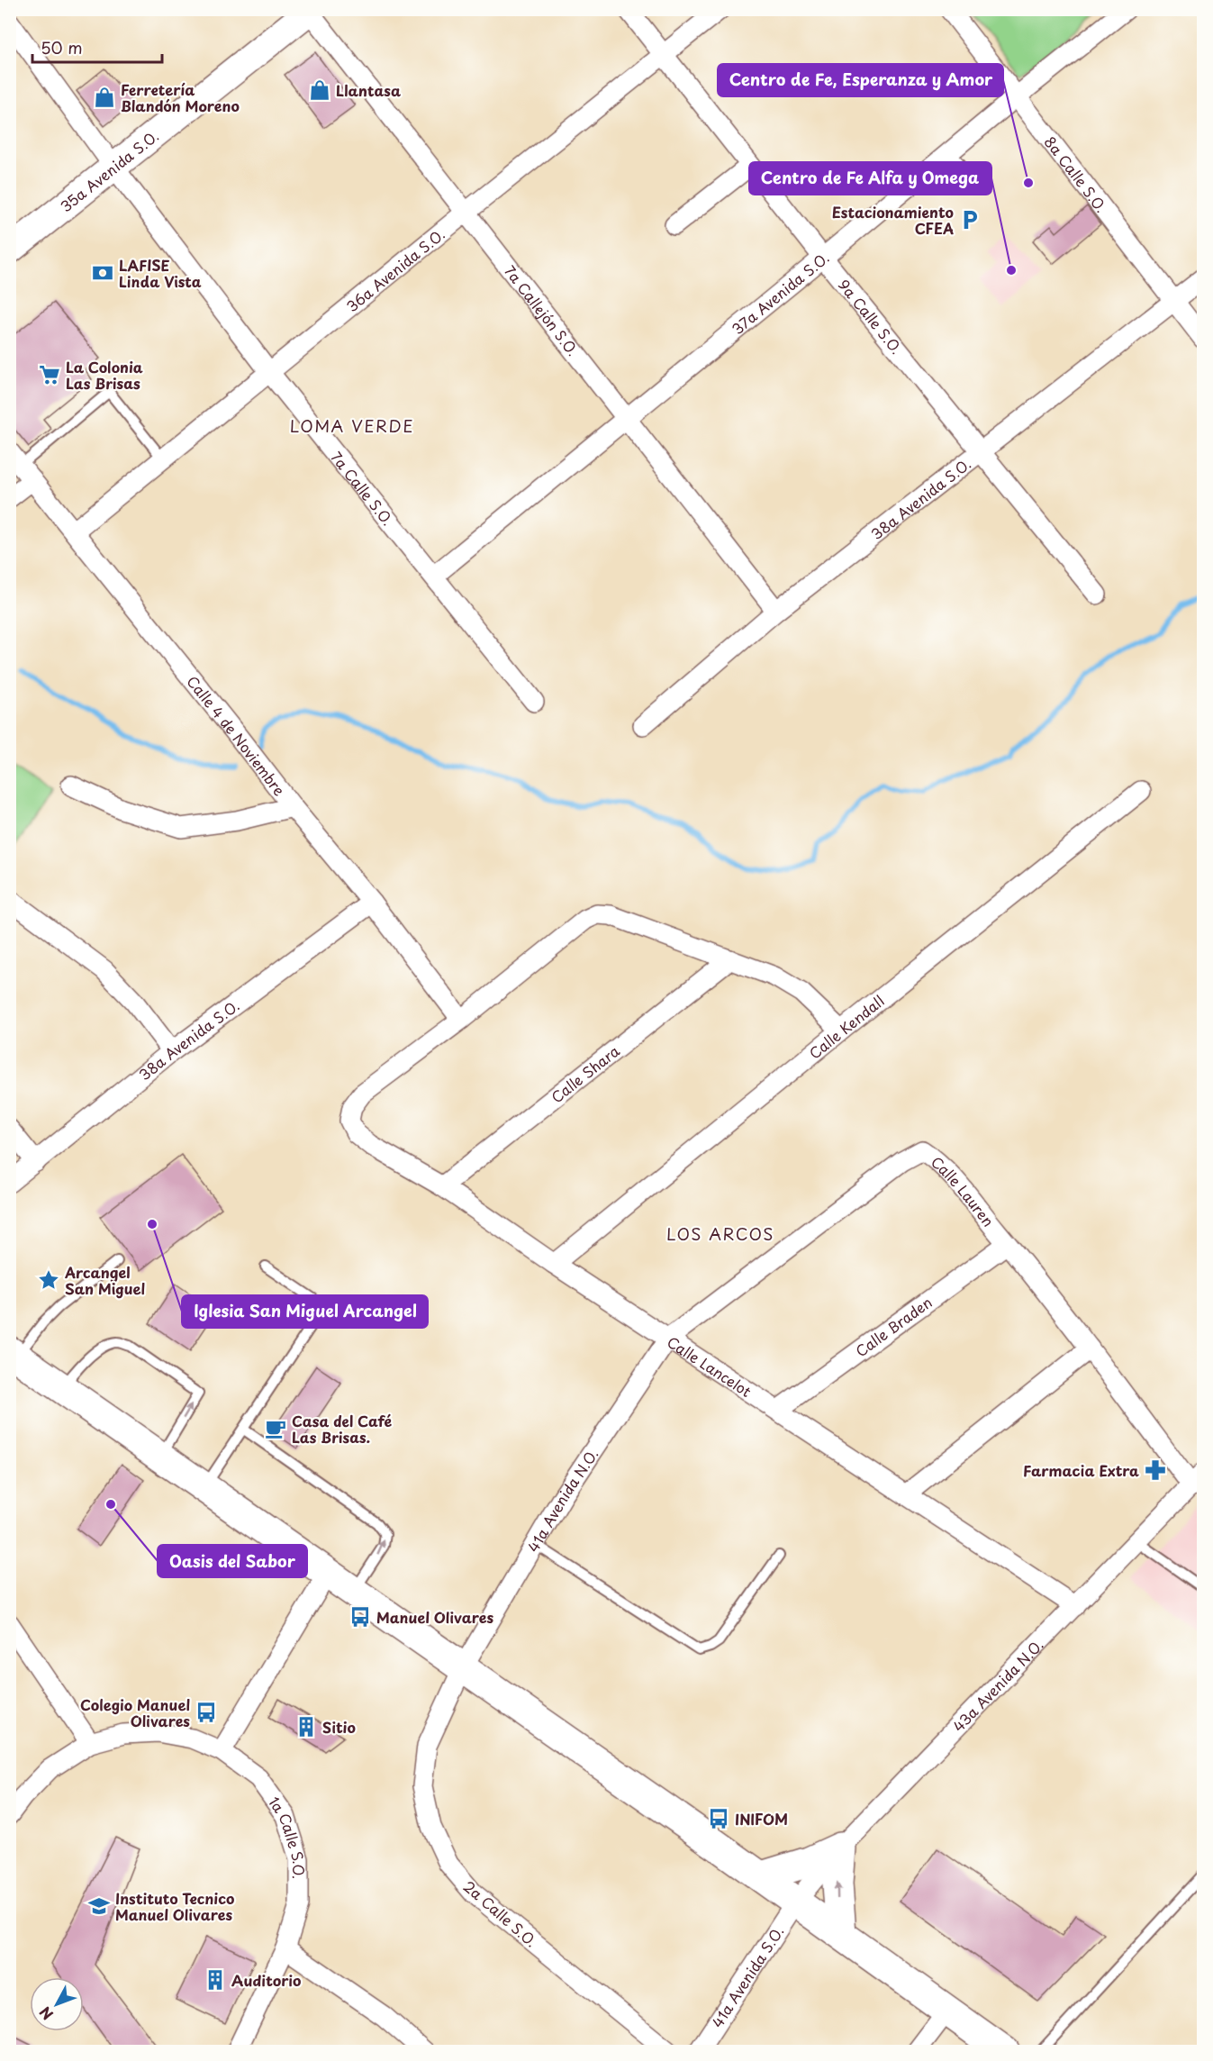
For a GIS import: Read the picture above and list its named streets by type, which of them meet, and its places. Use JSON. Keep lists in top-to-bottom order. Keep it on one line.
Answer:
{"streets":{"main road":["35a Avenida S.O."],"street":["8a Calle S.O.","36a Avenida S.O.","37a Avenida S.O.","7a Callejón S.O.","9a Calle S.O.","7a Calle S.O.","38a Avenida S.O.","Calle 4 de Noviembre","Calle Kendall","Calle Shara","Calle Lauren","Calle Braden","Calle Lancelot","41a Avenida N.O.","43a Avenida N.O.","1a Calle S.O.","2a Calle S.O.","41a Avenida S.O."]},"crossings":[["35a Avenida S.O.","7a Callejón S.O."],["35a Avenida S.O.","7a Calle S.O."],["8a Calle S.O.","37a Avenida S.O."],["8a Calle S.O.","38a Avenida S.O."],["36a Avenida S.O.","7a Callejón S.O."],["36a Avenida S.O.","9a Calle S.O."],["36a Avenida S.O.","7a Calle S.O."],["36a Avenida S.O.","Calle 4 de Noviembre"],["37a Avenida S.O.","7a Callejón S.O."],["37a Avenida S.O.","9a Calle S.O."],["37a Avenida S.O.","7a Calle S.O."],["7a Callejón S.O.","38a Avenida S.O."],["9a Calle S.O.","38a Avenida S.O."],["38a Avenida S.O.","Calle 4 de Noviembre"],["Calle 4 de Noviembre","Calle Lancelot"],["Calle Kendall","Calle Lancelot"],["Calle Shara","Calle Lancelot"],["Calle Lauren","Calle Braden"],["Calle Lauren","Calle Lancelot"],["Calle Lauren","41a Avenida N.O."],["Calle Lauren","43a Avenida N.O."],["Calle Braden","Calle Lancelot"],["Calle Lancelot","41a Avenida N.O."],["Calle Lancelot","43a Avenida N.O."],["41a Avenida N.O.","2a Calle S.O."],["43a Avenida N.O.","41a Avenida S.O."]],"districts":["LOMA VERDE","LOS ARCOS"],"places":{"shop":["Llantasa","Ferretería Blandón Moreno"],"other":["Centro de Fe, Esperanza y Amor","Centro de Fe Alfa y Omega","Iglesia San Miguel Arcangel","Oasis del Sabor"],"parking":["Estacionamiento CFEA"],"bank":["LAFISE Linda Vista"],"supermarket":["La Colonia Las Brisas"],"place":["Arcangel San Miguel"],"cafe":["Casa del Café Las Brisas."],"pharmacy":["Farmacia Extra"],"bus stop":["Manuel Olivares","Colegio Manuel Olivares","INIFOM"],"building":["Sitio","Auditorio"],"school or university":["Instituto Tecnico Manuel Olivares"]},"scale_bar":"50 m","north":"bottom left"}
